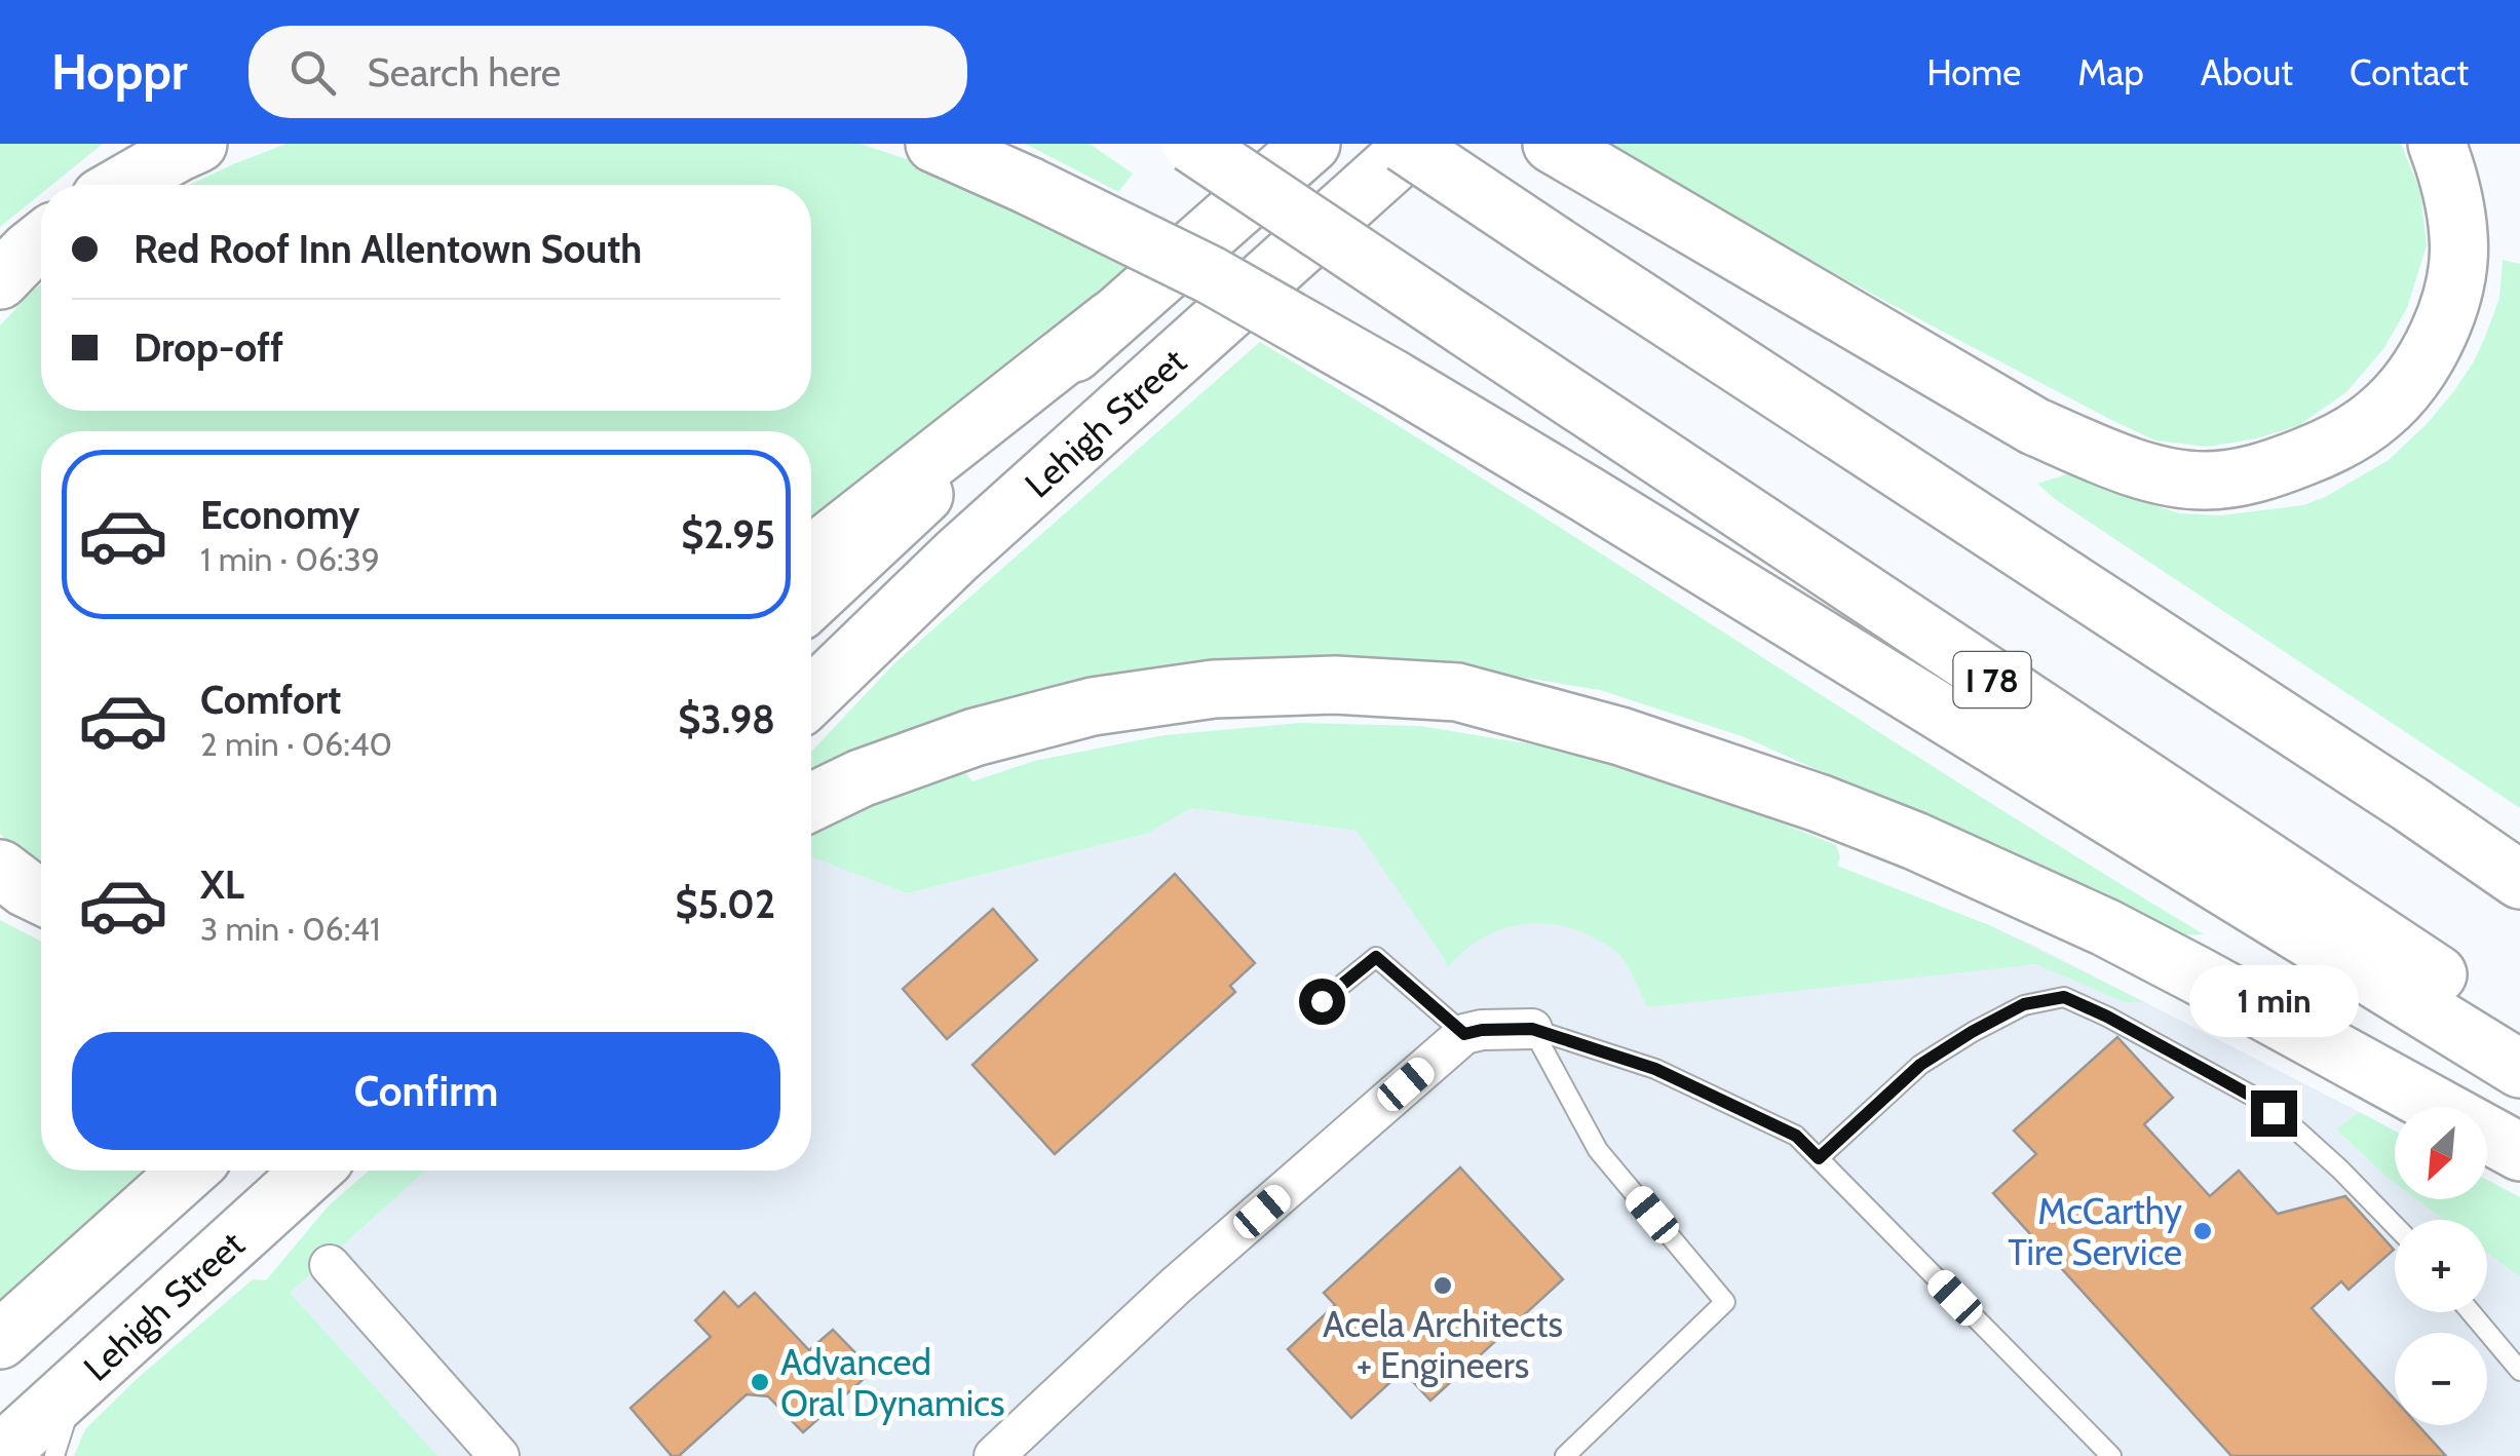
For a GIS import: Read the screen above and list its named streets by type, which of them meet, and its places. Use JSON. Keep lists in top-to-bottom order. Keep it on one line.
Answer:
{"streets":{"highway":["Lehigh Street","I 78"]},"places":["McCarthy Tire Service","Acela Architects + Engineers","Advanced Oral Dynamics"],"north":"bottom left","page":{"header":"Hoppr","search":"Search here","nav":["Home","Map","About","Contact"],"banner":["Red Roof Inn Allentown South","Drop-off"],"list":[{"name":"Economy","note":"1 min · 06:39","value":"$2.95"},{"name":"Comfort","note":"2 min · 06:40","value":"$3.98"},{"name":"XL","note":"3 min · 06:41","value":"$5.02"}],"bubble":"1 min","buttons":"Confirm","map_buttons":["+","−"]}}
